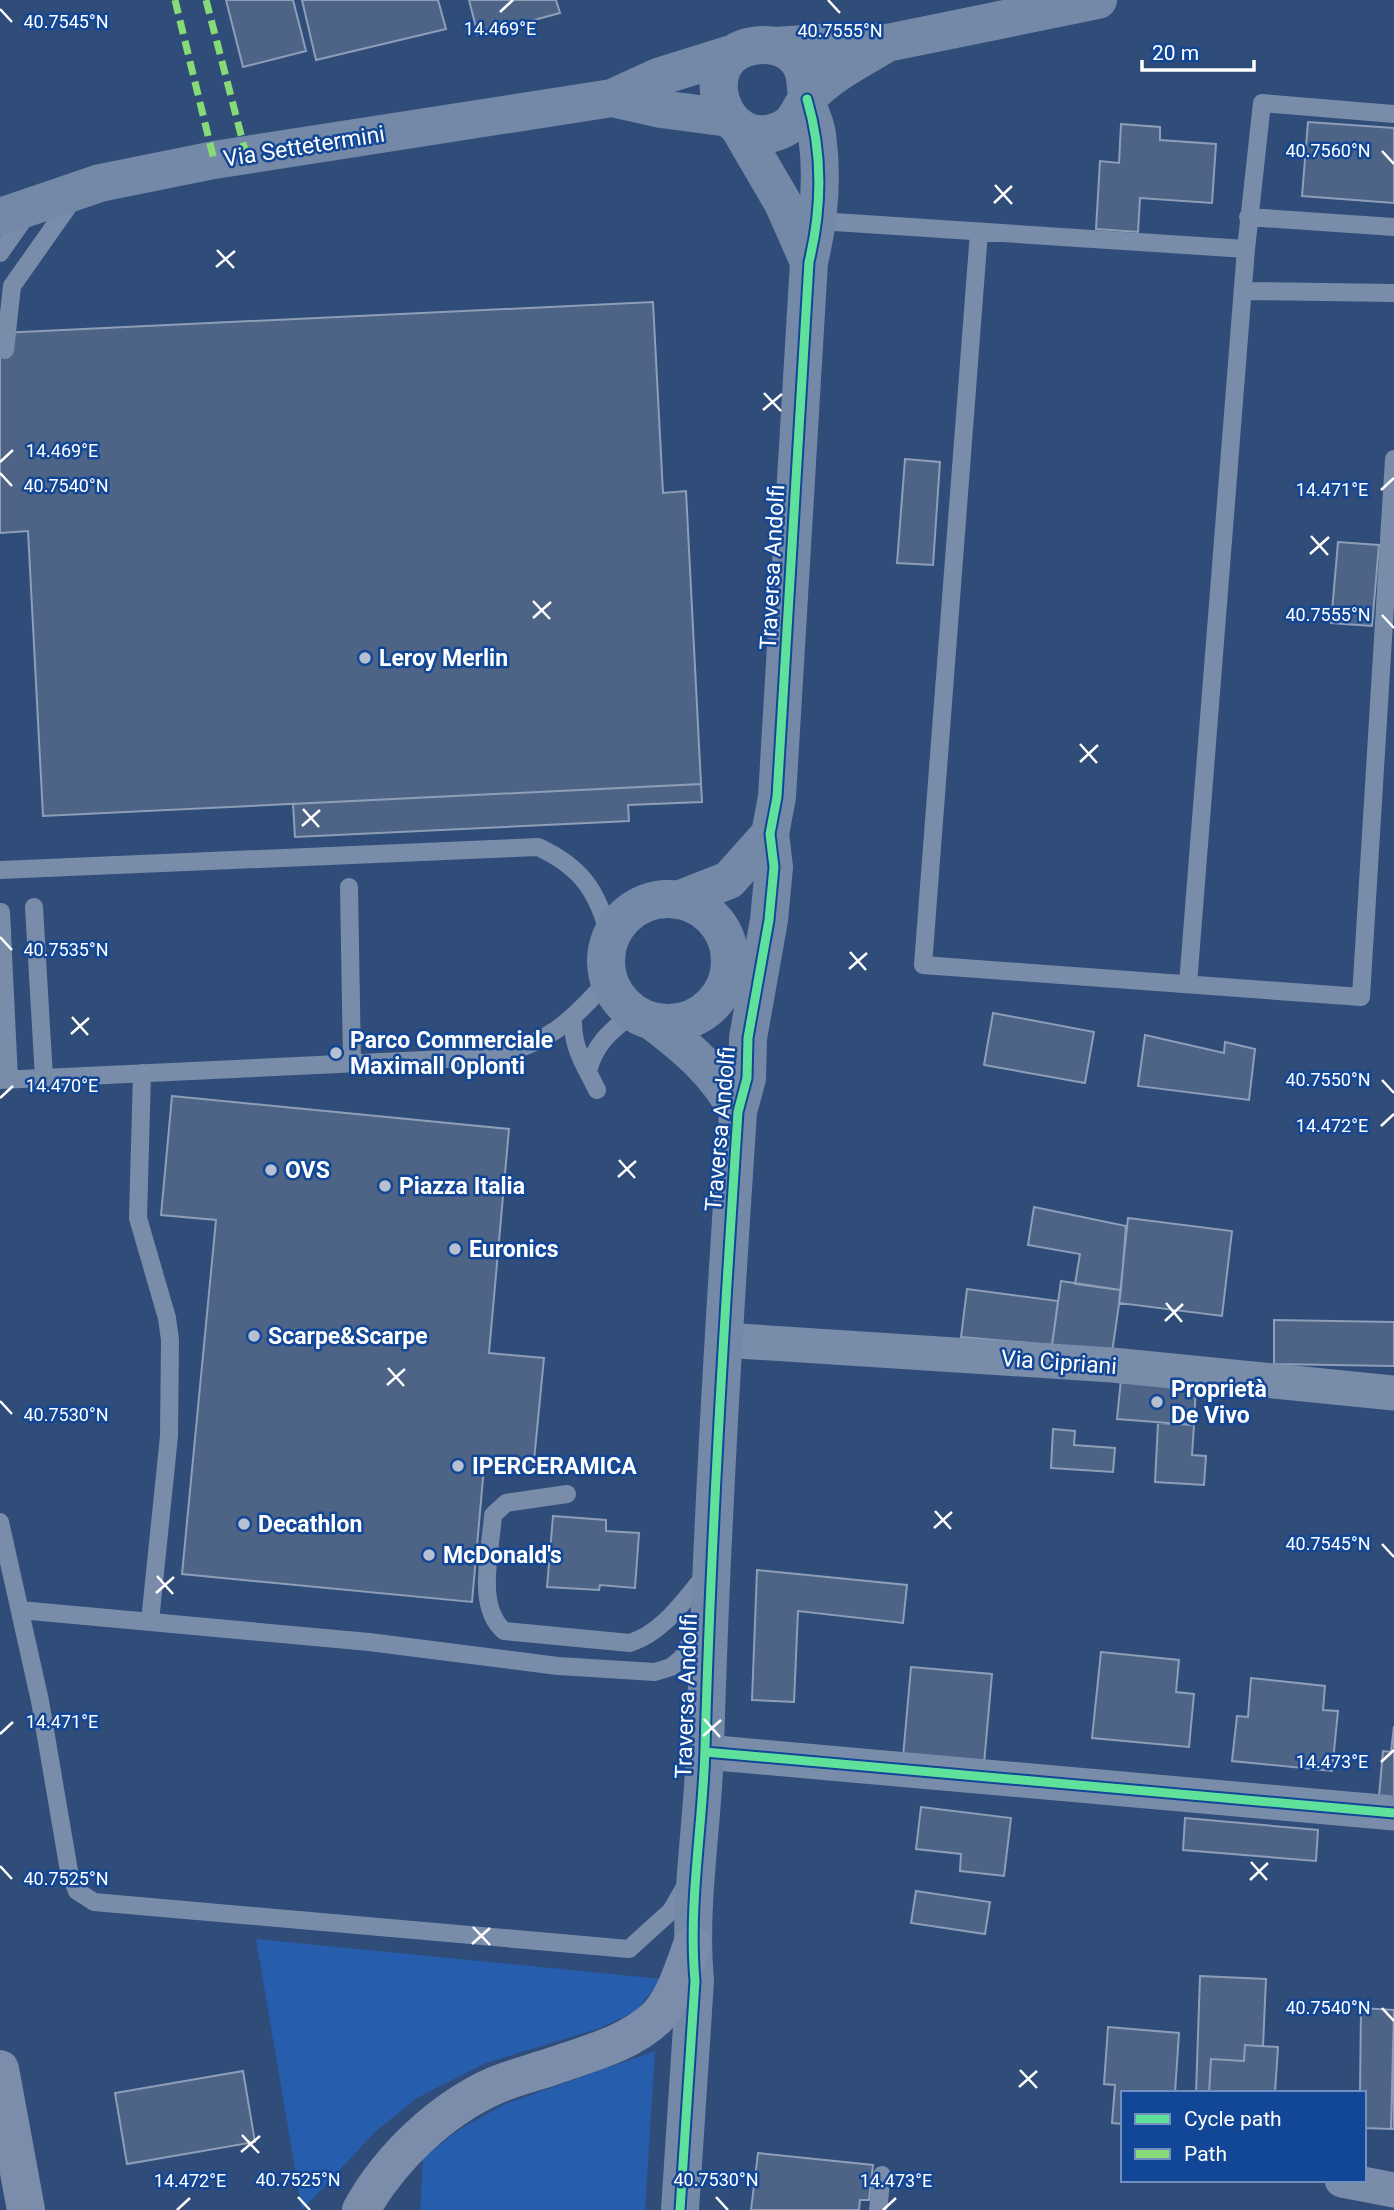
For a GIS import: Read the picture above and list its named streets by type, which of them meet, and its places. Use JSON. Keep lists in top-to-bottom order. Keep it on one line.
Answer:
{"streets":{"street":["Via Settetermini","Traversa Andolfi","Via Cipriani"]},"crossings":[["Via Settetermini","Traversa Andolfi"],["Traversa Andolfi","Via Cipriani"]],"places":["Leroy Merlin","Parco Commerciale Maximall Oplonti","OVS","Piazza Italia","Euronics","Scarpe&Scarpe","Proprietà De Vivo","IPERCERAMICA","Decathlon","McDonald's"],"legend":["Cycle path","Path"],"scale_bar":"20 m","coordinates":["40.7545°N","14.469°E","40.7555°N","40.7560°N","40.7540°N","14.471°E","40.7535°N","40.7550°N","14.470°E","14.472°E","40.7530°N","14.473°E","40.7525°N"]}
